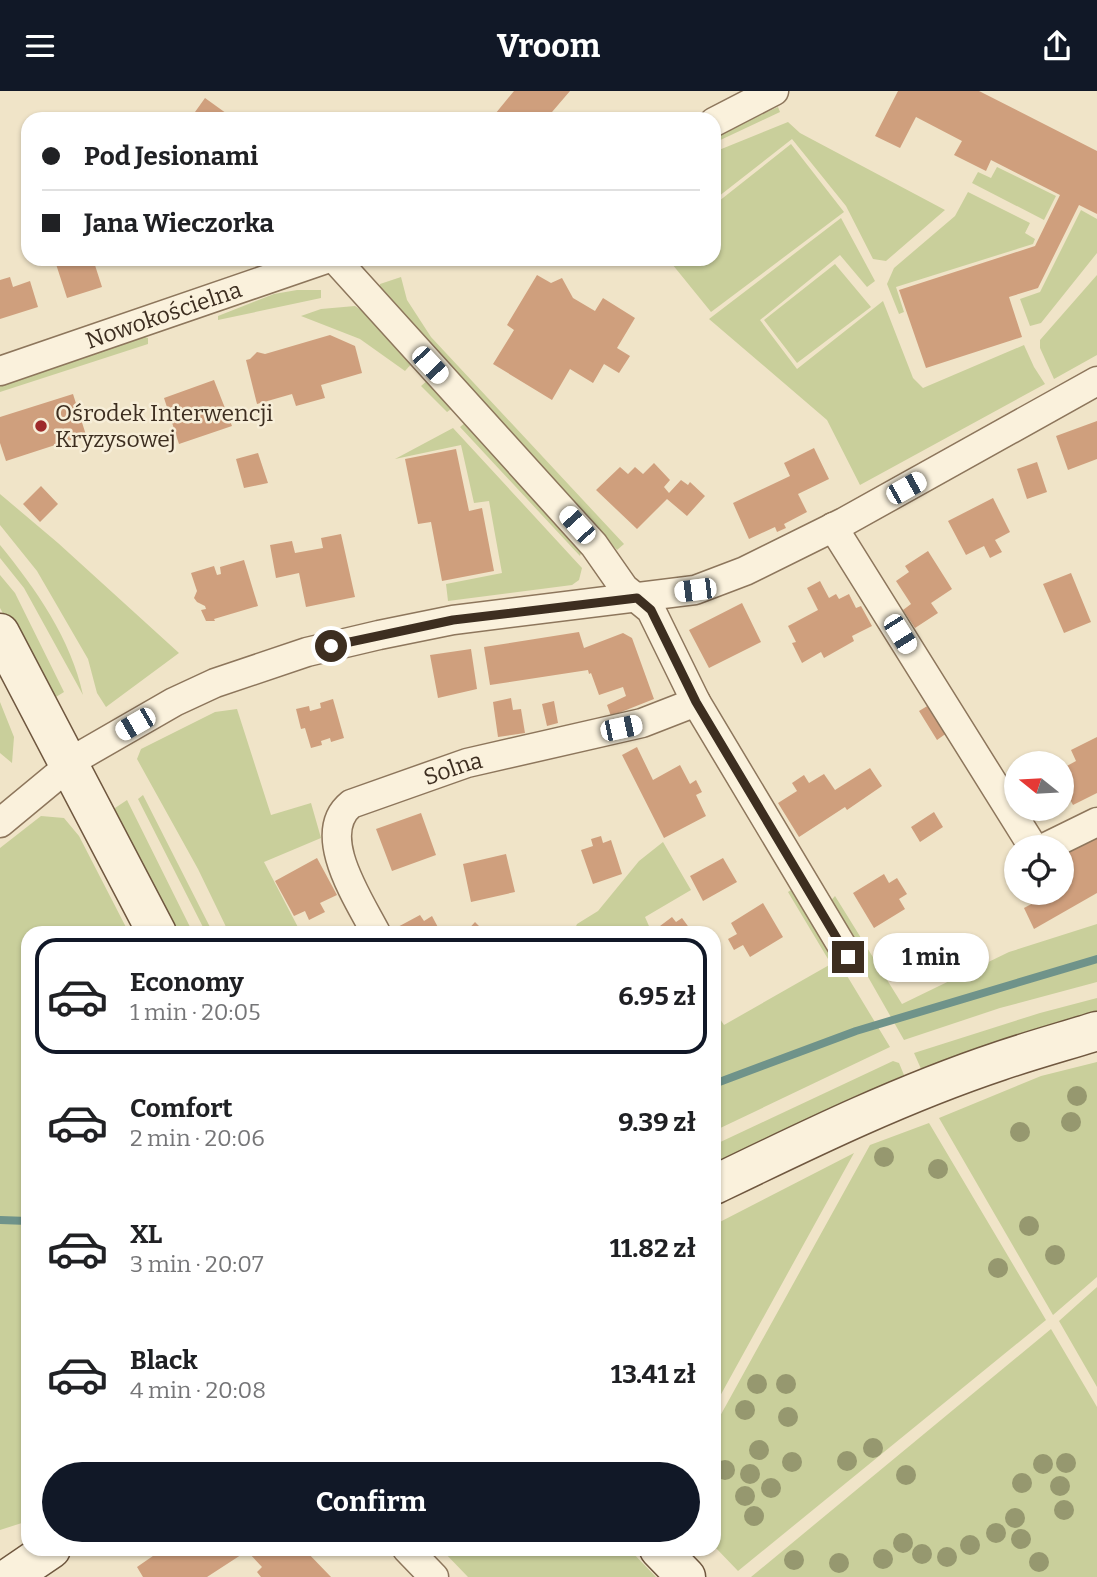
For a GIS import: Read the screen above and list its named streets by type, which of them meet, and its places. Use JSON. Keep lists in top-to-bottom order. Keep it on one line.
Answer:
{"streets":{"street":["Nowokościelna","Solna"]},"places":["Ośrodek Interwencji Kryzysowej"],"north":"left","page":{"header":"Vroom","banner":["Pod Jesionami","Jana Wieczorka"],"bubble":"1 min","list":[{"name":"Economy","note":"1 min · 20:05","value":"6.95 zł"},{"name":"Comfort","note":"2 min · 20:06","value":"9.39 zł"},{"name":"XL","note":"3 min · 20:07","value":"11.82 zł"},{"name":"Black","note":"4 min · 20:08","value":"13.41 zł"}],"buttons":"Confirm"}}
